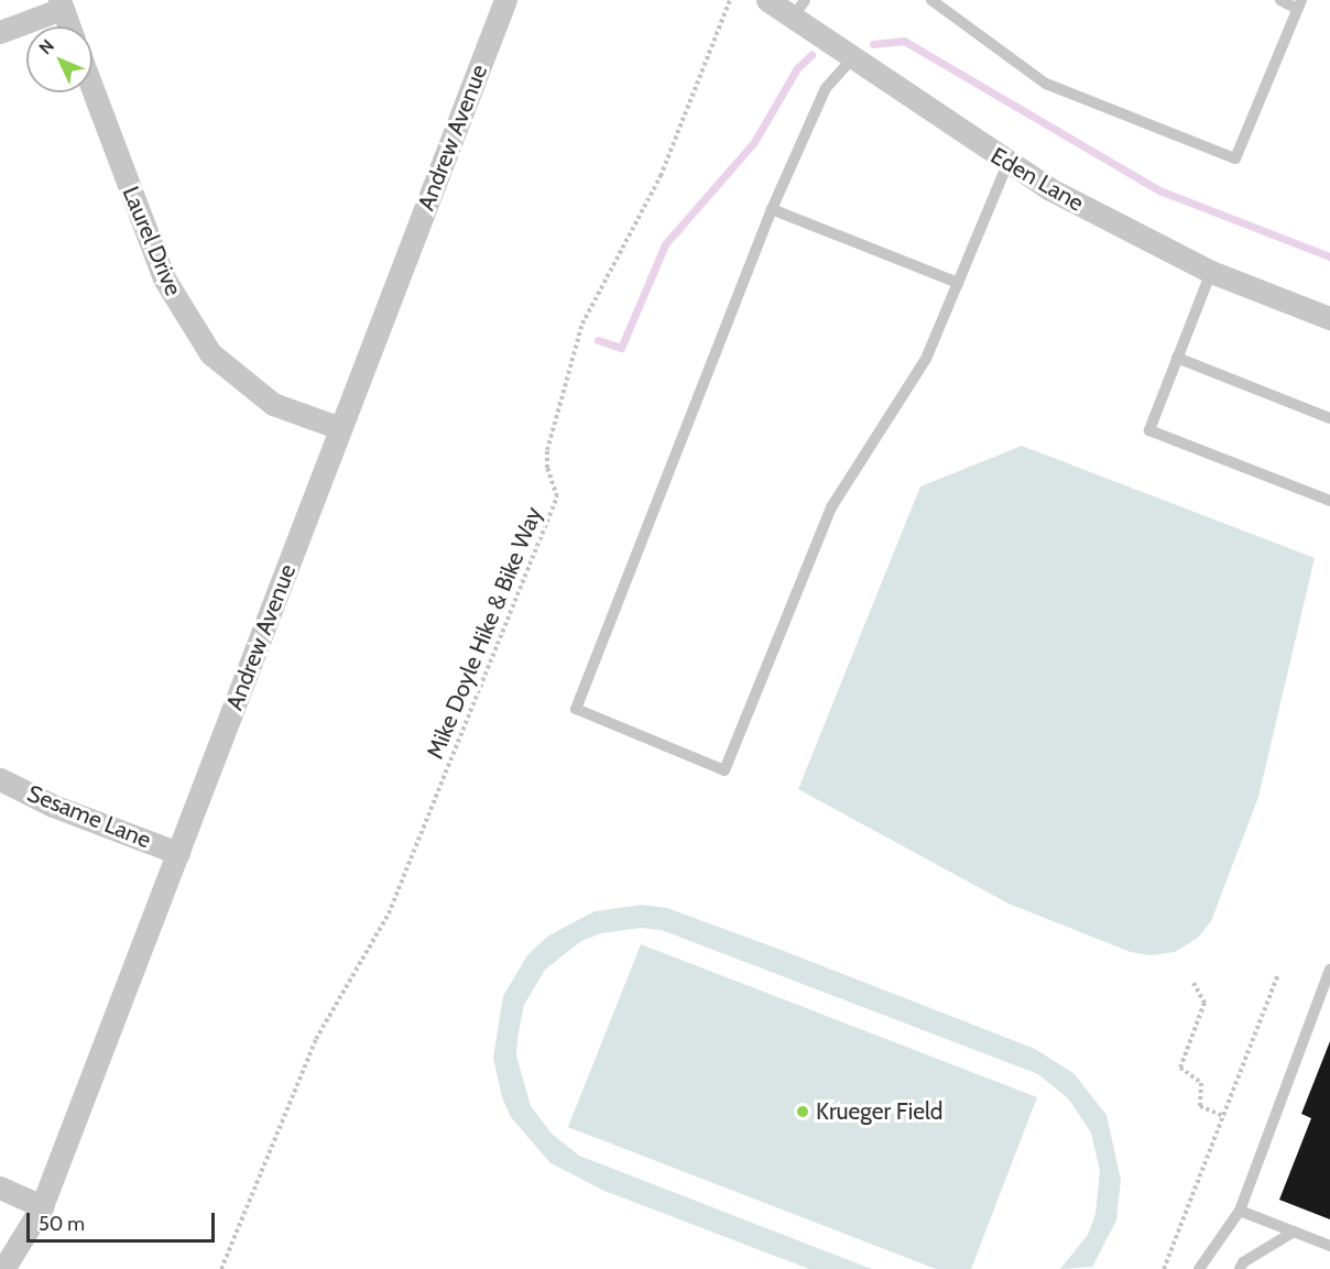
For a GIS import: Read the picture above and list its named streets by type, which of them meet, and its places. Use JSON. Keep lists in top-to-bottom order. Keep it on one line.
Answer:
{"streets":{"street":["Andrew Avenue","Eden Lane","Laurel Drive","Sesame Lane"],"path":["Mike Doyle Hike & Bike Way"]},"crossings":[["Andrew Avenue","Laurel Drive"],["Andrew Avenue","Sesame Lane"]],"places":["Krueger Field"],"scale_bar":"50 m","north":"top left"}
